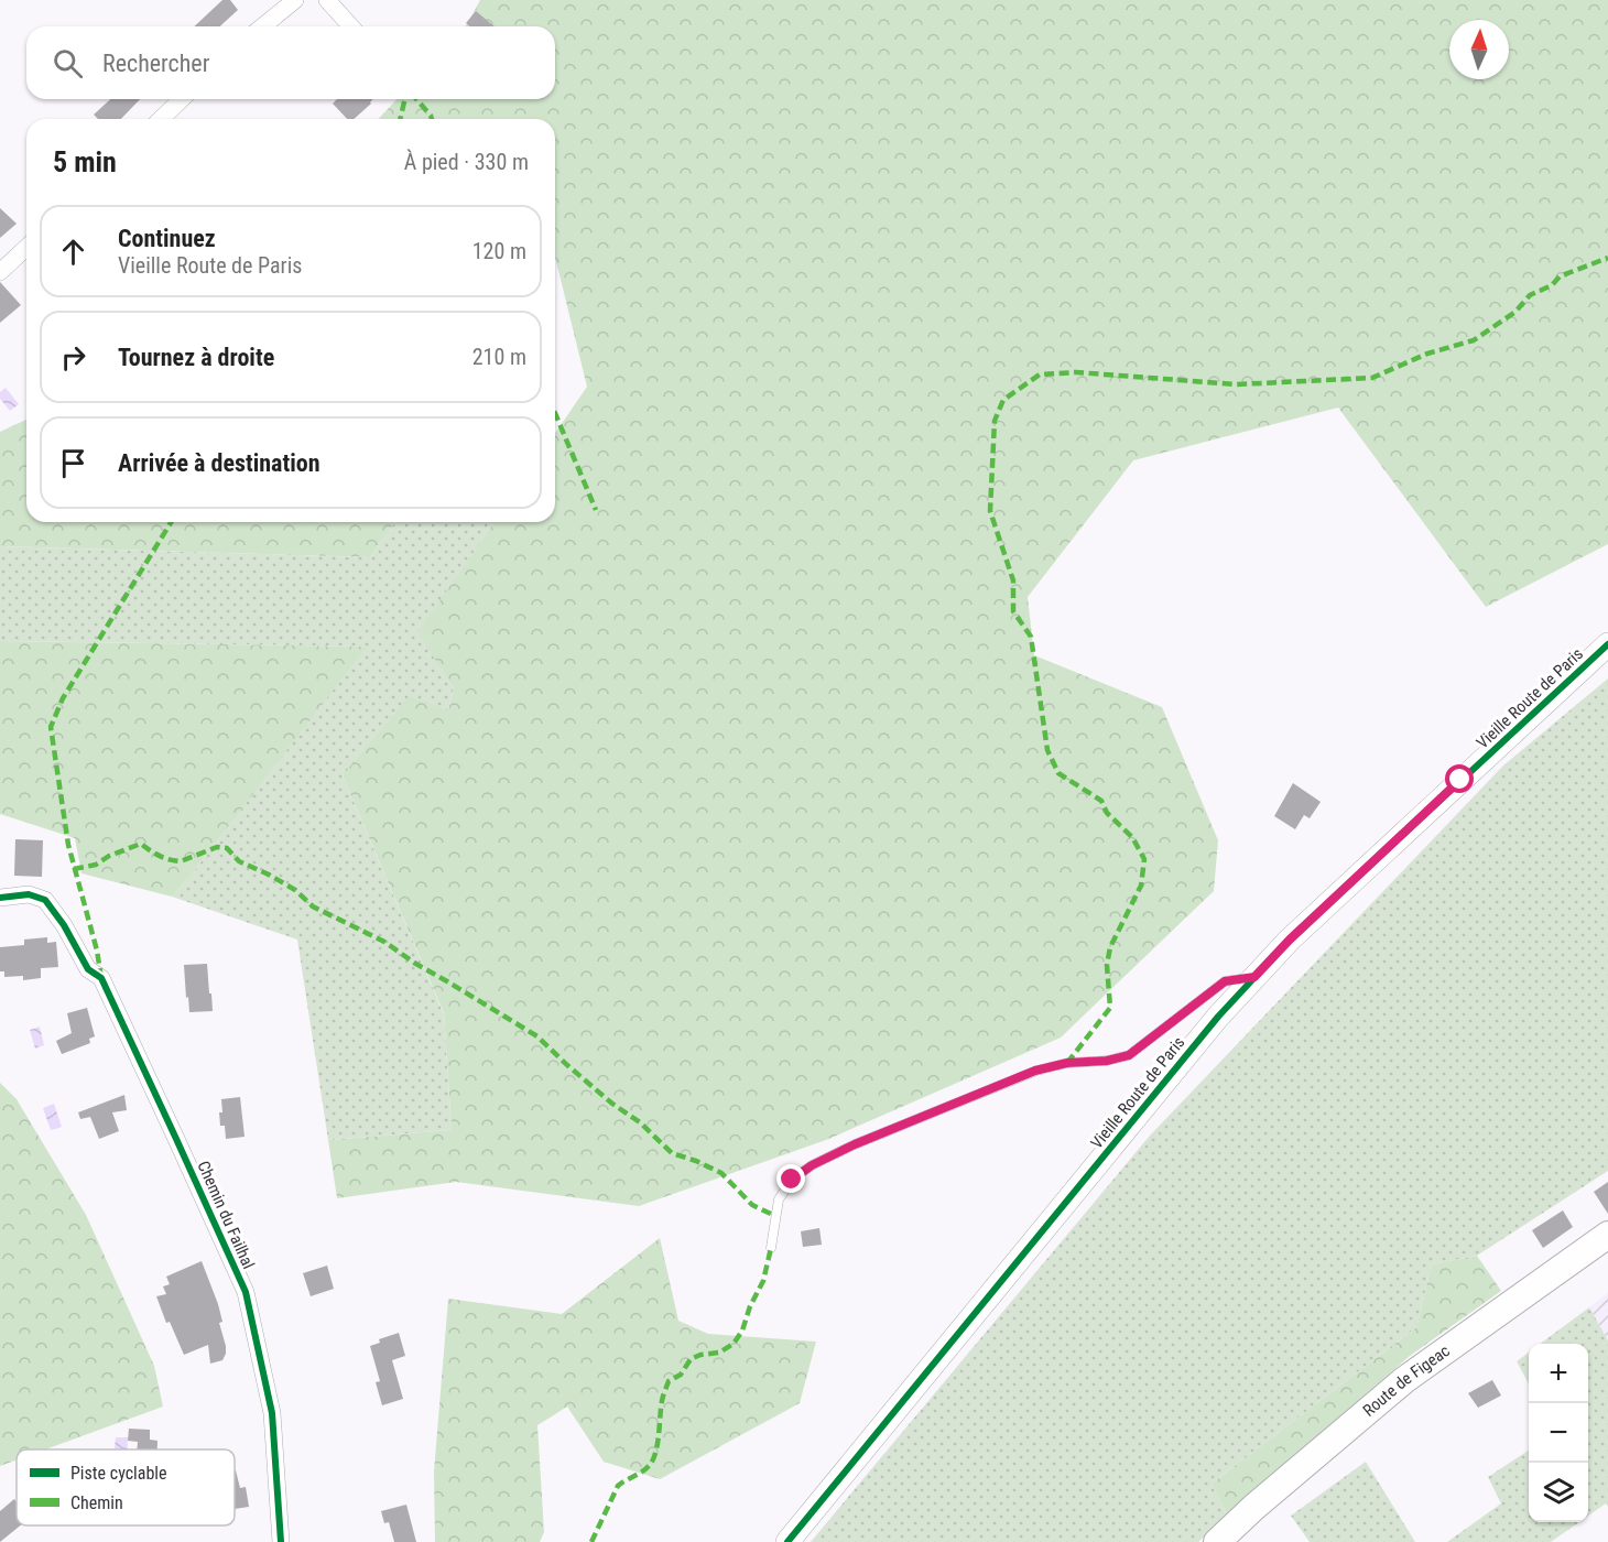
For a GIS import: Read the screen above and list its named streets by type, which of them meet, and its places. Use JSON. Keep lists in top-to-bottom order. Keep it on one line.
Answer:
{"streets":{"main road":["Route de Figeac"],"street":["Vieille Route de Paris","Chemin du Failhal"]},"legend":["Piste cyclable","Chemin"],"north":"top","page":{"search":"Rechercher","heading":["5 min","À pied · 330 m"],"list":[["Continuez","Vieille Route de Paris","120 m"],["Tournez à droite","210 m"],"Arrivée à destination"],"map_buttons":["+","−"]}}
